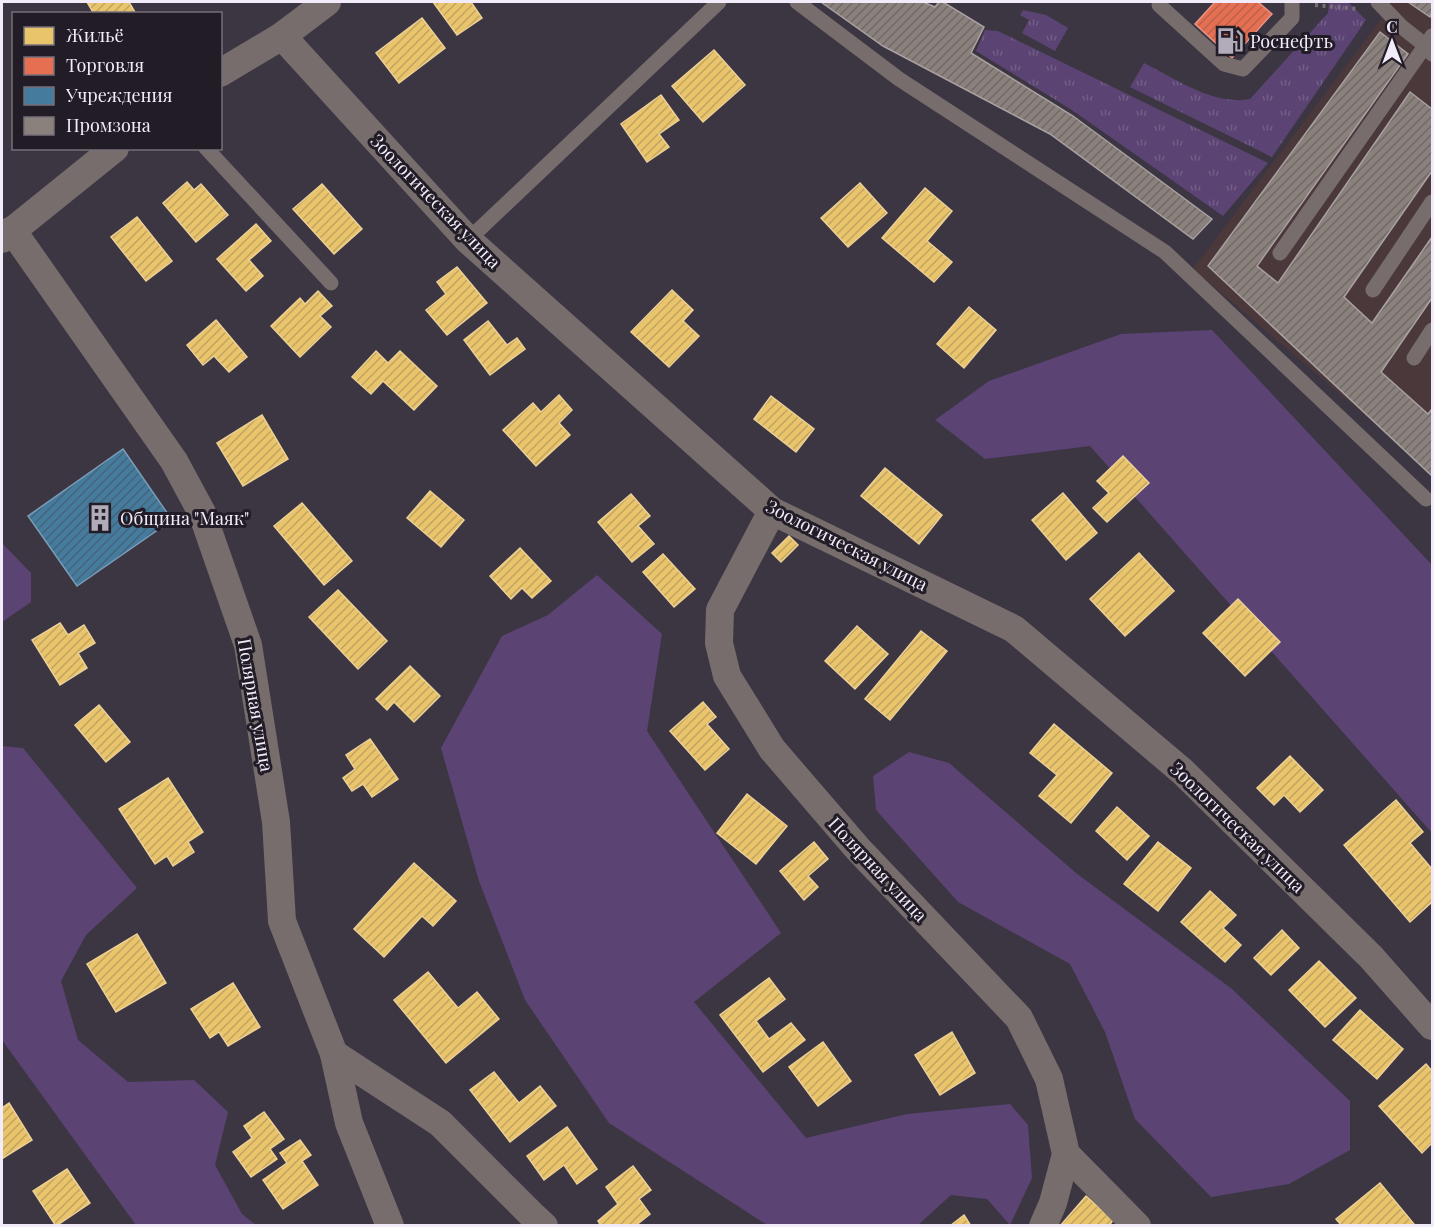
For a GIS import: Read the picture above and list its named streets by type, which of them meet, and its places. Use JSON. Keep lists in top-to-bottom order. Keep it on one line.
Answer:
{"streets":{"street":["Зоологическая улица","Полярная улица"]},"crossings":[["Зоологическая улица","Полярная улица"]],"places":{"fuel station":["Роснефть"],"building":["Община \"Маяк\""]},"legend":["Жильё","Торговля","Учреждения","Промзона"],"north":"top"}
